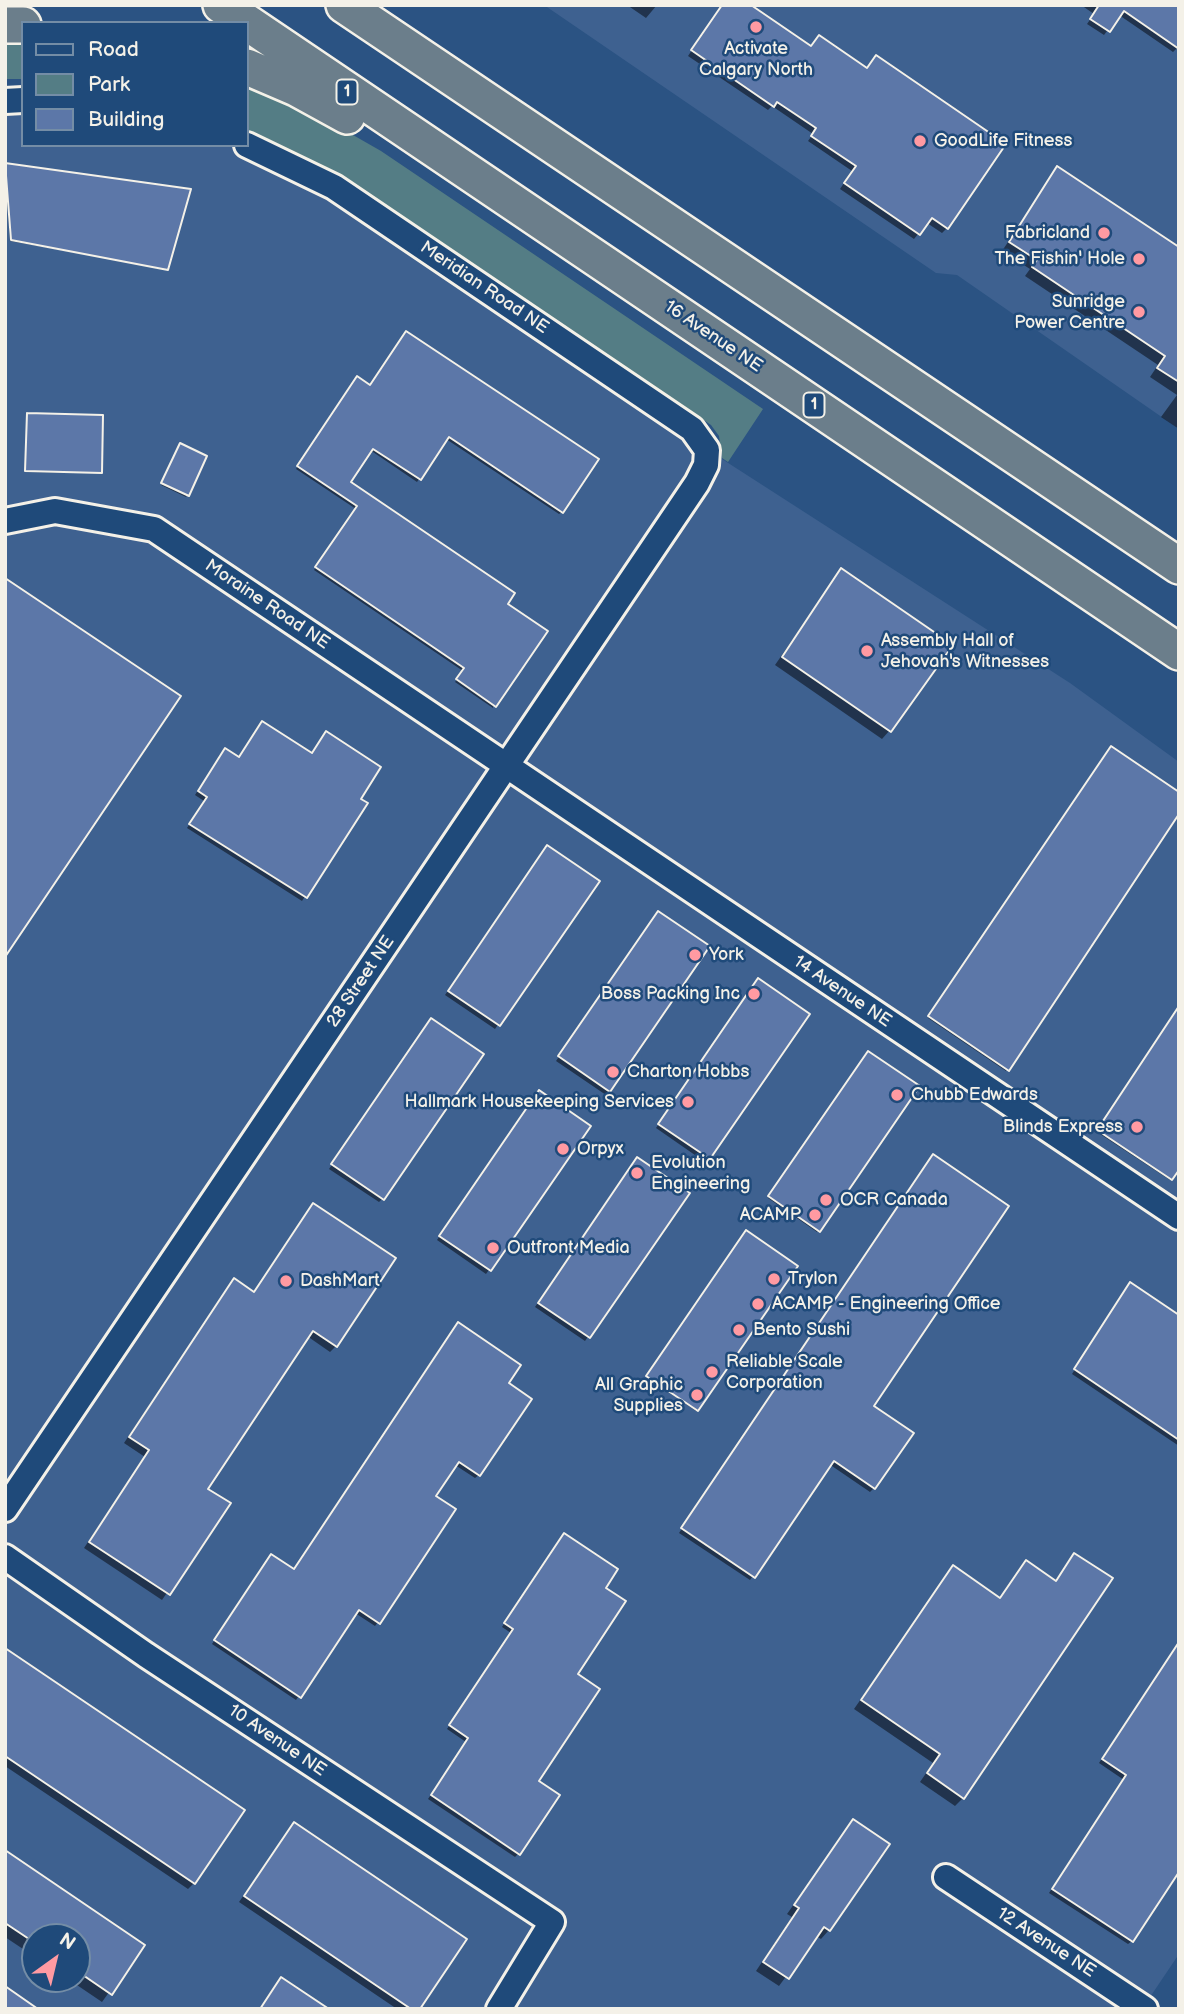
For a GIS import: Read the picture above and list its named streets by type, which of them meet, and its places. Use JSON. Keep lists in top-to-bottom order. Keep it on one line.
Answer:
{"streets":{"highway":["1","16 Avenue NE"],"street":["Meridian Road NE","Moraine Road NE","28 Street NE","14 Avenue NE","10 Avenue NE","12 Avenue NE"]},"crossings":[["Meridian Road NE","28 Street NE"],["Moraine Road NE","28 Street NE"],["Moraine Road NE","14 Avenue NE"],["28 Street NE","14 Avenue NE"]],"places":["Activate Calgary North","GoodLife Fitness","Fabricland","The Fishin' Hole","Sunridge Power Centre","Assembly Hall of Jehovah's Witnesses","York","Boss Packing Inc","Charton Hobbs","Chubb Edwards","Hallmark Housekeeping Services","Blinds Express","Orpyx","Evolution Engineering","OCR Canada","ACAMP","Outfront Media","Trylon","DashMart","ACAMP - Engineering Office","Bento Sushi","Reliable Scale Corporation","All Graphic Supplies"],"legend":["Road","Park","Building"],"north":"top right"}
